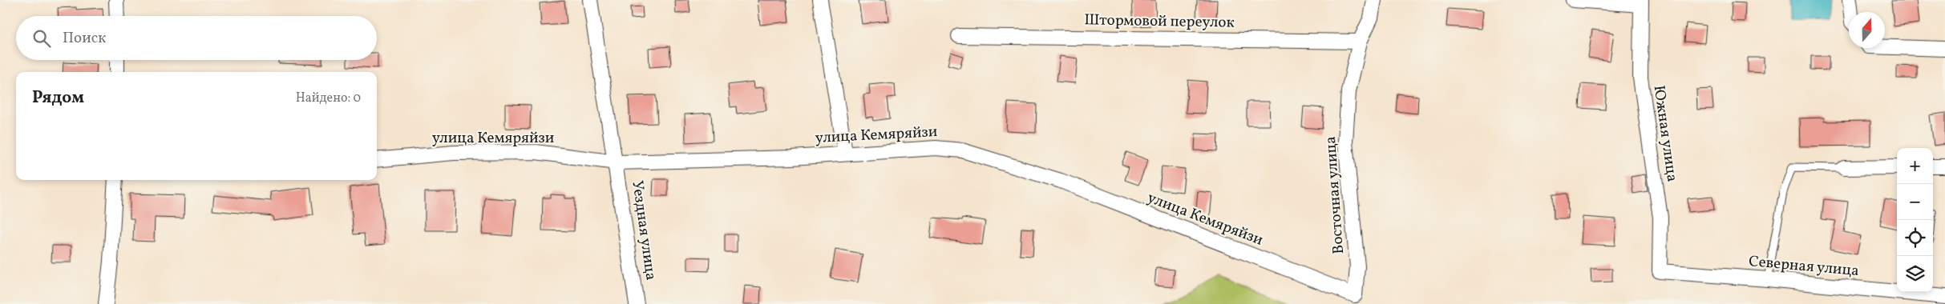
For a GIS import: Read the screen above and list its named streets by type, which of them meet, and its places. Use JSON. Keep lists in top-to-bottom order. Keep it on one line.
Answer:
{"streets":{"street":["Штормовой переулок","Южная улица","улица Кемяряйзи","Восточная улица","Уездная улица","Северная улица"]},"crossings":[["Штормовой переулок","Восточная улица"],["Южная улица","Северная улица"],["улица Кемяряйзи","Восточная улица"],["улица Кемяряйзи","Уездная улица"]],"north":"top","page":{"search":"Поиск","heading":["Рядом","Найдено: 0"],"map_buttons":["+","−"]}}
